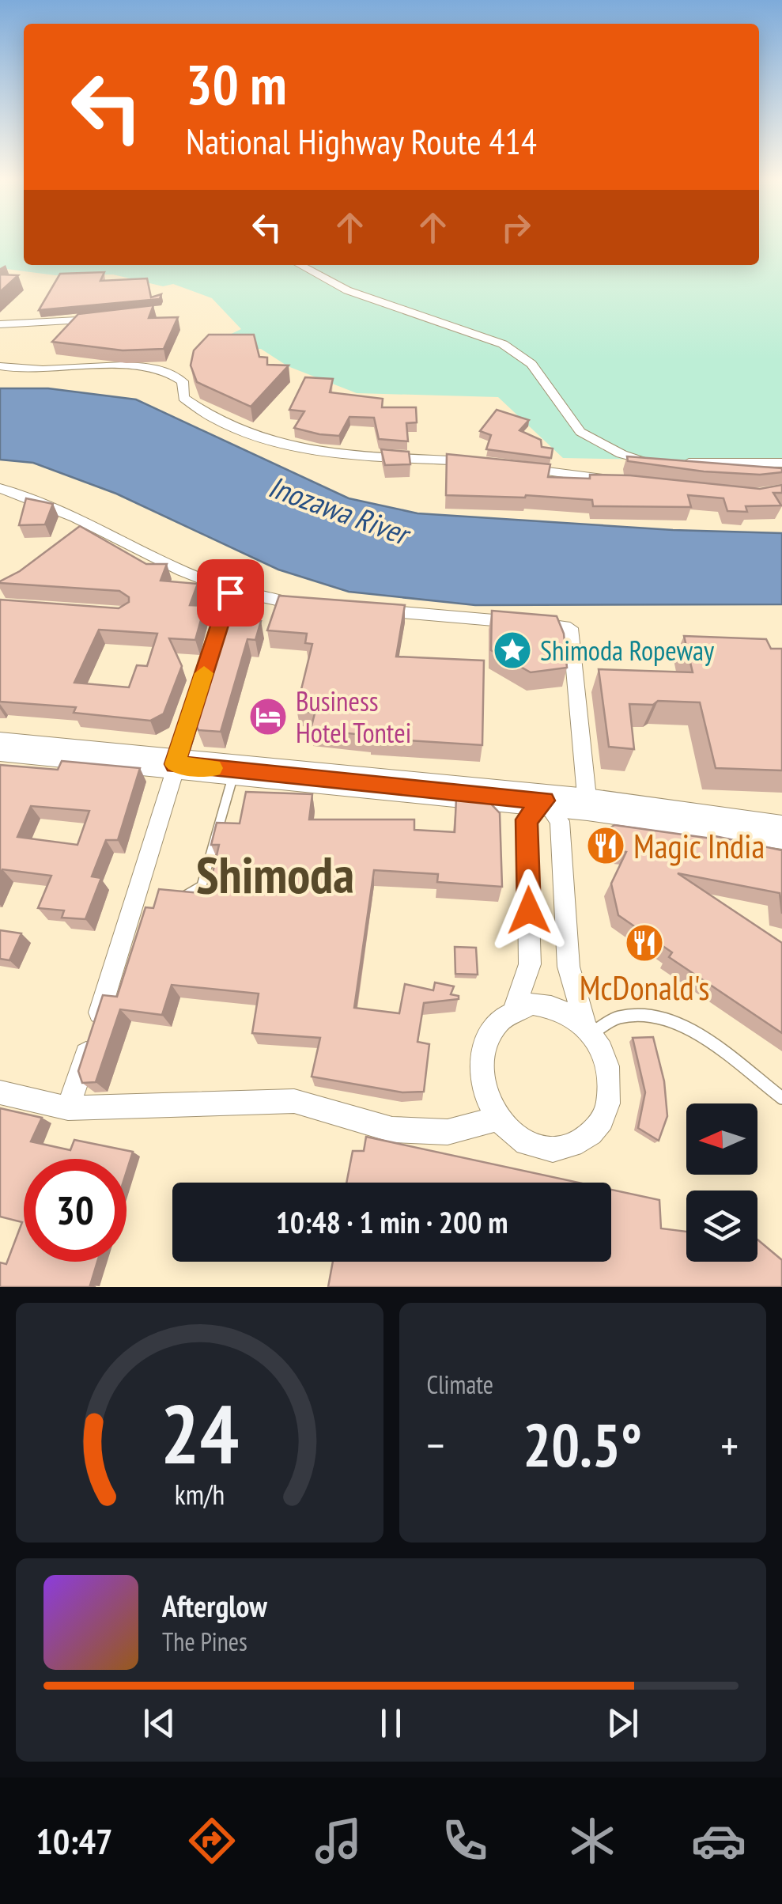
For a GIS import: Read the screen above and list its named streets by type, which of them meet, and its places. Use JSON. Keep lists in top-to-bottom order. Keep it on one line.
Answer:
{"districts":["Shimoda"],"water":["Inozawa River"],"places":{"place":["Shimoda Ropeway"],"hotel":["Business Hotel Tontei"],"restaurant":["Magic India","McDonald's"]},"north":"left","page":{"turn":["30 m","National Highway Route 414"],"limit":"30","trip":"10:48 · 1 min · 200 m","tile":"Climate","heat":["−","20.5°","+"],"song":["Afterglow","The Pines"],"tabs":"10:47","gauge":["24","km/h"]}}
